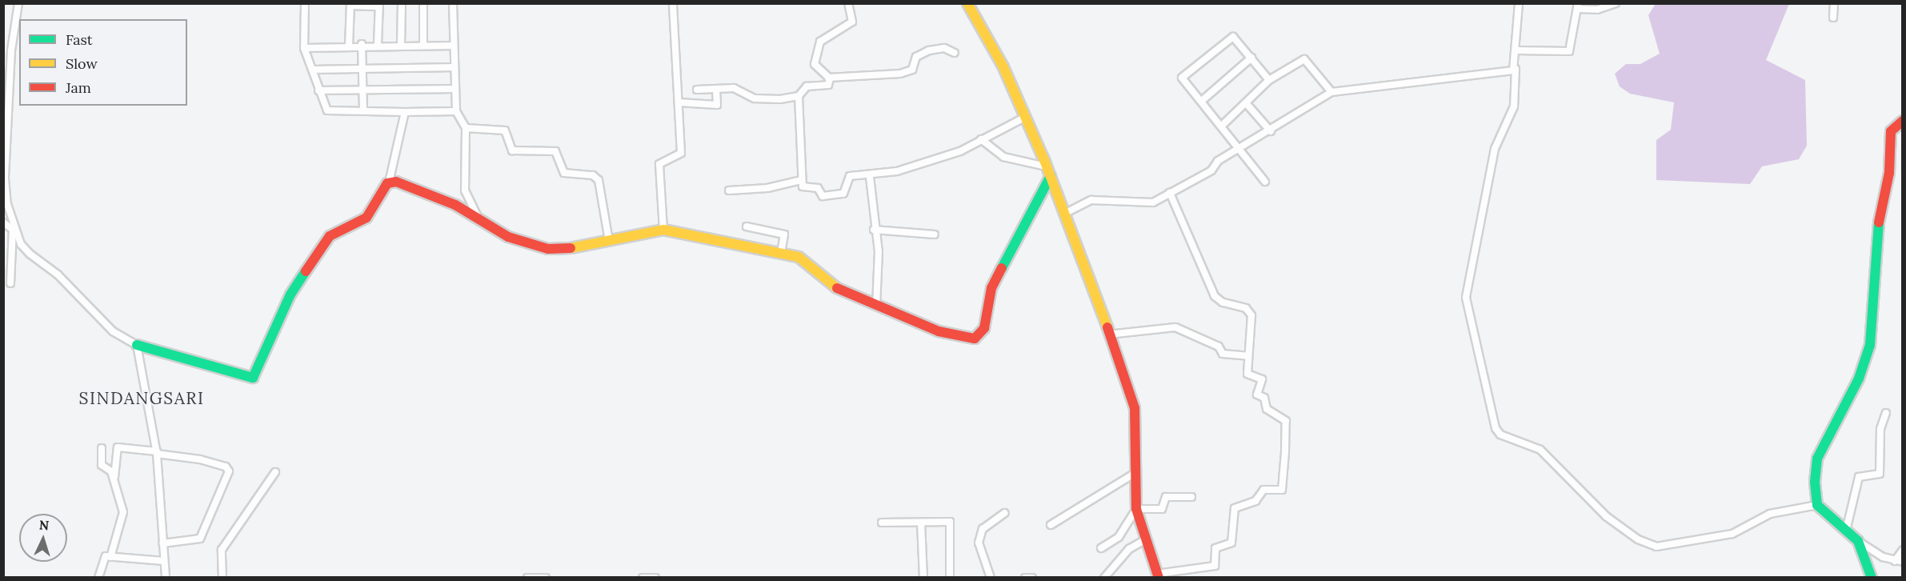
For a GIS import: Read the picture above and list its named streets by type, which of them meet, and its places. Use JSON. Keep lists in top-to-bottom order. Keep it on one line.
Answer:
{"districts":["SINDANGSARI"],"legend":["Fast","Slow","Jam"],"north":"top"}
